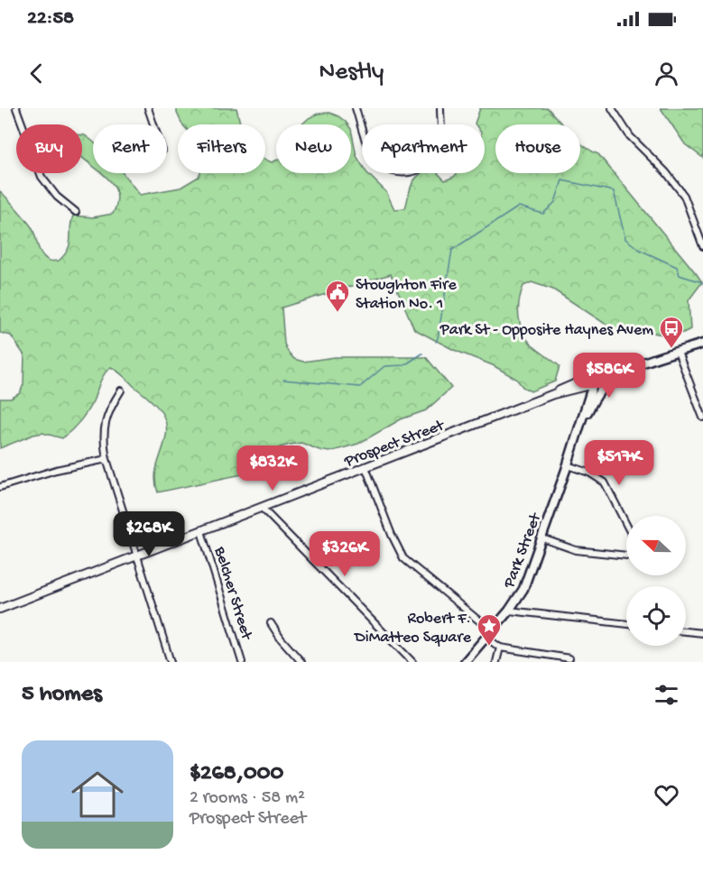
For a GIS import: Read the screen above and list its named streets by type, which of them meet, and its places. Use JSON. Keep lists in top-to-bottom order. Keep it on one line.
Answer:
{"streets":{"main road":["Park Street"],"street":["Prospect Street","Belcher Street"]},"crossings":[["Prospect Street","Park Street"],["Prospect Street","Belcher Street"]],"places":{"public building":["Stoughton Fire Station No. 1"],"bus stop":["Park St - Opposite Haynes Avem"],"place":["Robert F. DiMatteo Square"]},"north":"left","page":{"status":"22:58","header":"Nestly","chip":["Buy","Rent","Filters","New","Apartment","House"],"price":["$586K","$517K","$832K","$268K","$326K"],"heading":"5 homes","list":[{"name":"$268,000","note":"2 rooms · 58 m² · Prospect Street"}]}}
